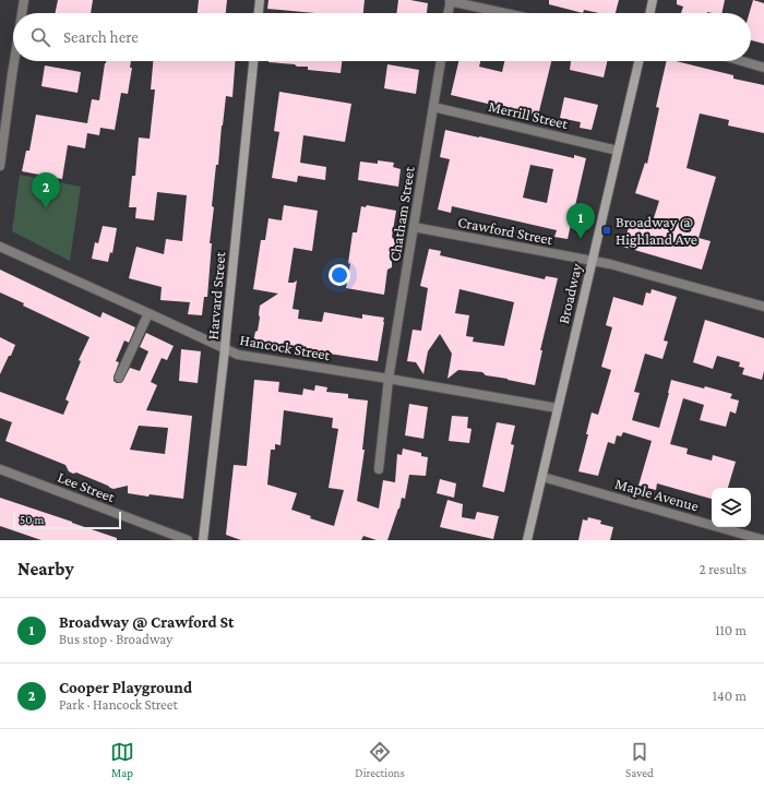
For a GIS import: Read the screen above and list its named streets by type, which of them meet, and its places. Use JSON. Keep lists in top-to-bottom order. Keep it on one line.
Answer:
{"streets":{"main road":["Broadway","Harvard Street"],"street":["Merrill Street","Chatham Street","Crawford Street","Hancock Street","Lee Street","Maple Avenue"]},"crossings":[["Merrill Street","Chatham Street"],["Merrill Street","Broadway"],["Chatham Street","Crawford Street"],["Chatham Street","Hancock Street"],["Crawford Street","Broadway"],["Broadway","Hancock Street"],["Broadway","Maple Avenue"],["Harvard Street","Hancock Street"]],"places":{"transit":["Broadway @ Highland Ave"]},"scale_bar":"50 m","page":{"search":"Search here","pins":["2","1"],"scale":"50 m","heading":["Nearby","2 results"],"list":[{"mark":"1","name":"Broadway @ Crawford St","note":"Bus stop · Broadway","value":"110 m"},{"mark":"2","name":"Cooper Playground","note":"Park · Hancock Street","value":"140 m"}],"nav":["Map","Directions","Saved"]}}
